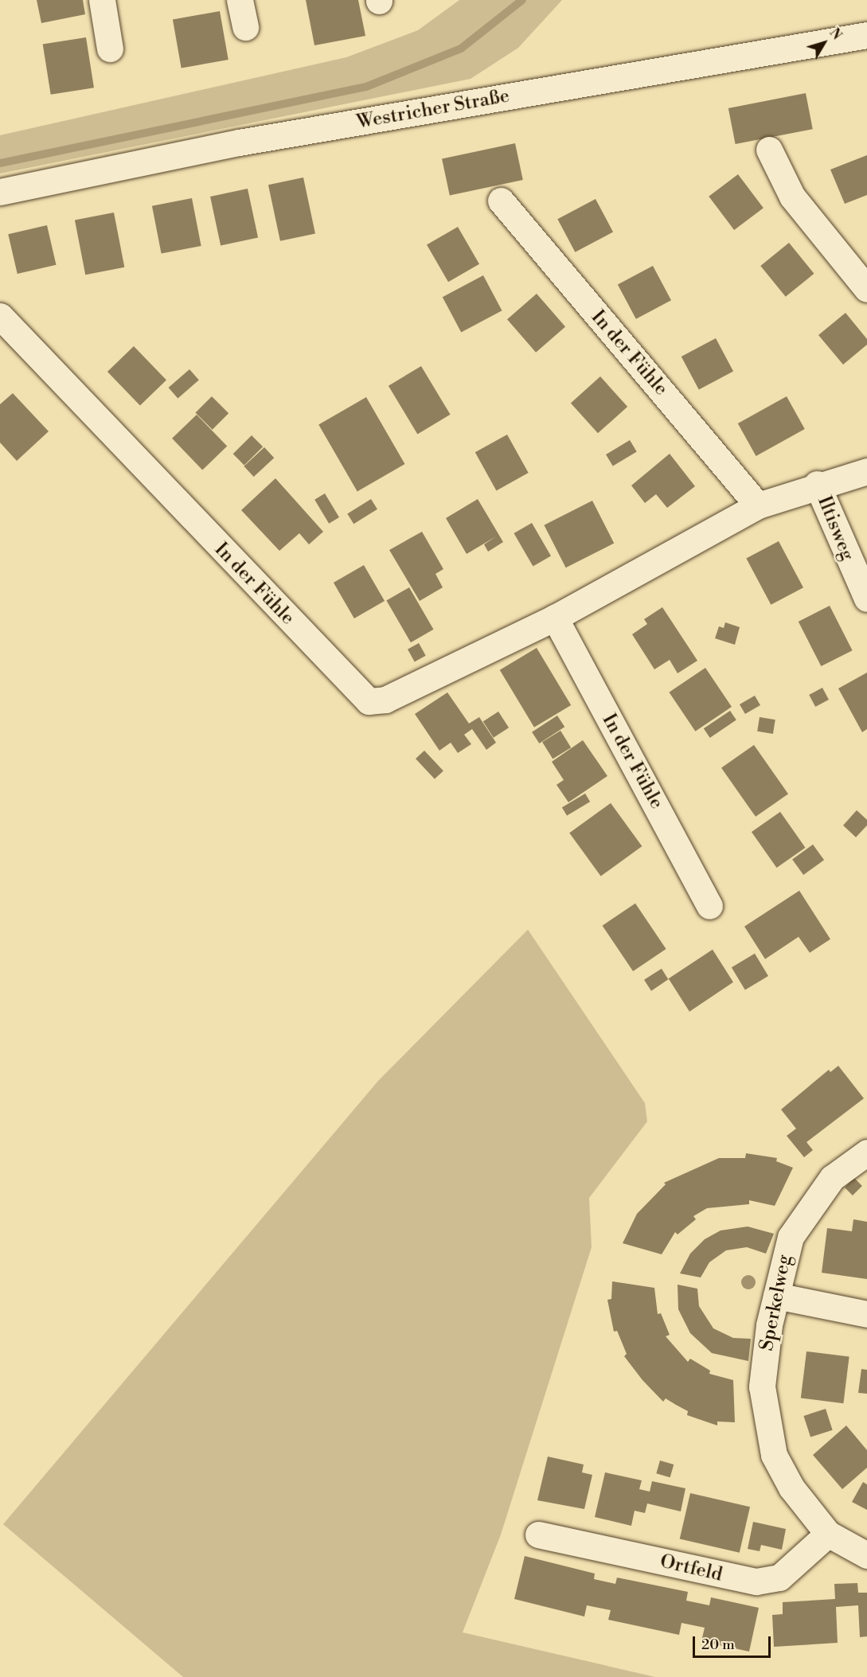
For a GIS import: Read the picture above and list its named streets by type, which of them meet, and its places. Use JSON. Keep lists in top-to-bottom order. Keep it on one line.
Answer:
{"streets":{"street":["Westricher Straße","In der Fühle","Iltisweg","Sperkelweg","Ortfeld"]},"crossings":[["In der Fühle","Iltisweg"],["Sperkelweg","Ortfeld"]],"scale_bar":"20 m","north":"top right"}
